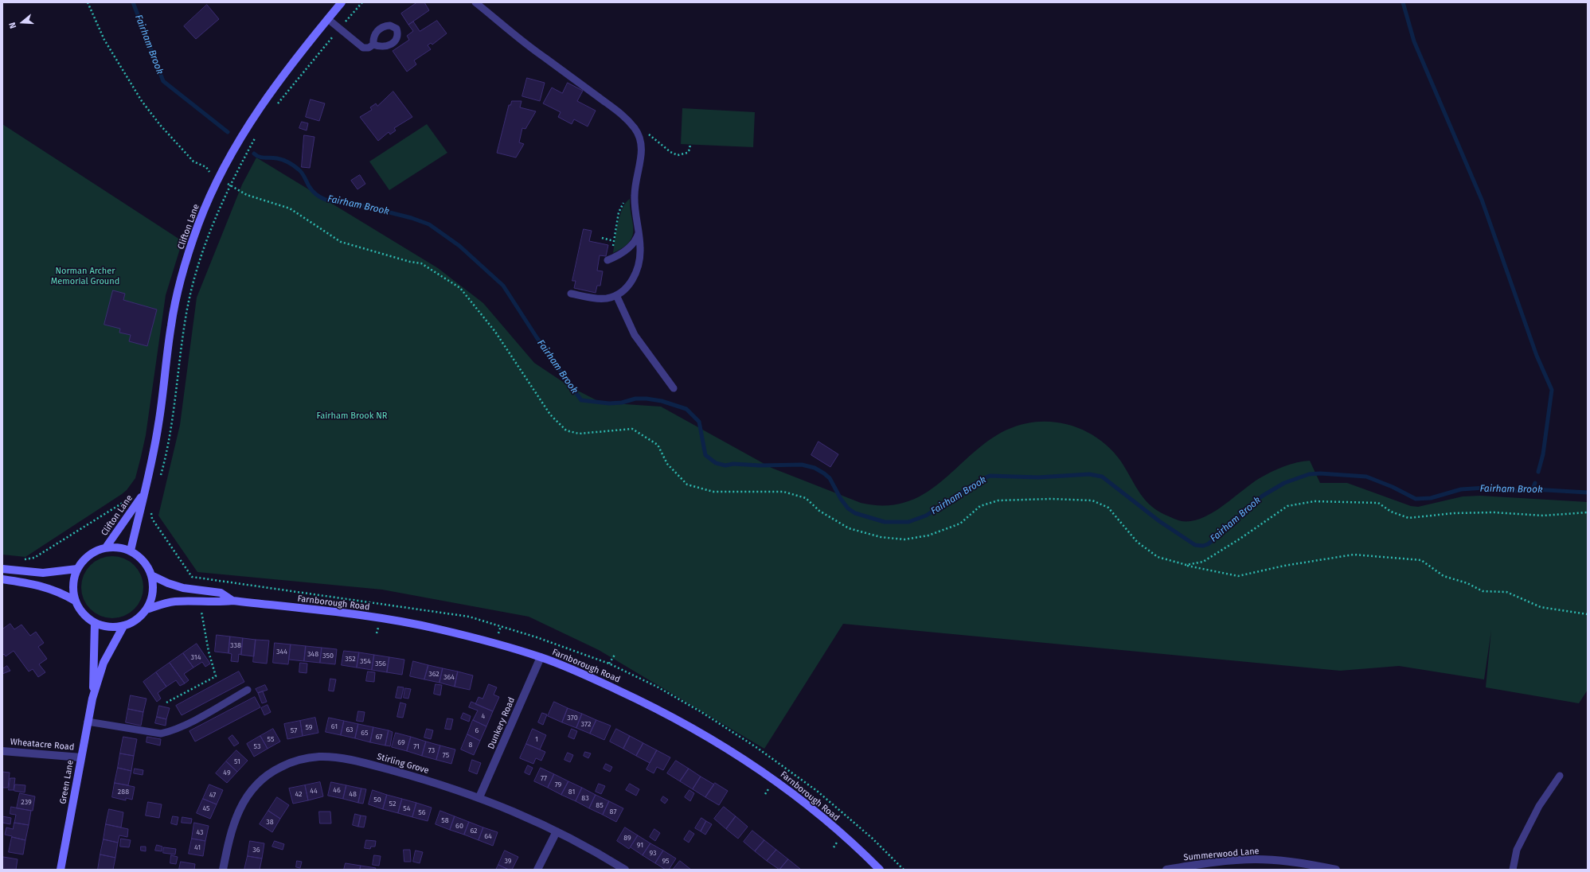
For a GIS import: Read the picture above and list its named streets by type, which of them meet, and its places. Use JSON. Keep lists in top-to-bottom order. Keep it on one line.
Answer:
{"streets":{"street":["Clifton Lane","Farnborough Road","Dunkery Road","Wheatacre Road","Stirling Grove","Green Lane","Summerwood Lane"]},"crossings":[["Clifton Lane","Farnborough Road"],["Clifton Lane","Green Lane"],["Farnborough Road","Dunkery Road"],["Farnborough Road","Green Lane"],["Dunkery Road","Stirling Grove"],["Wheatacre Road","Green Lane"]],"water":["Fairham Brook"],"parks":["Norman Archer Memorial Ground","Fairham Brook NR"],"house_numbers":["338","344","348","350","314","352","354","356","362","364","4","370","372","61","59","63","57","6","65","67","55","1","69","8","53","71","73","75","51","49","77","79","46","44","288","81","42","48","47","83","50","239","52","85","45","54","87","56","58","38","60","62","43","64","89","91","41","36","93","39","95"],"north":"left"}
